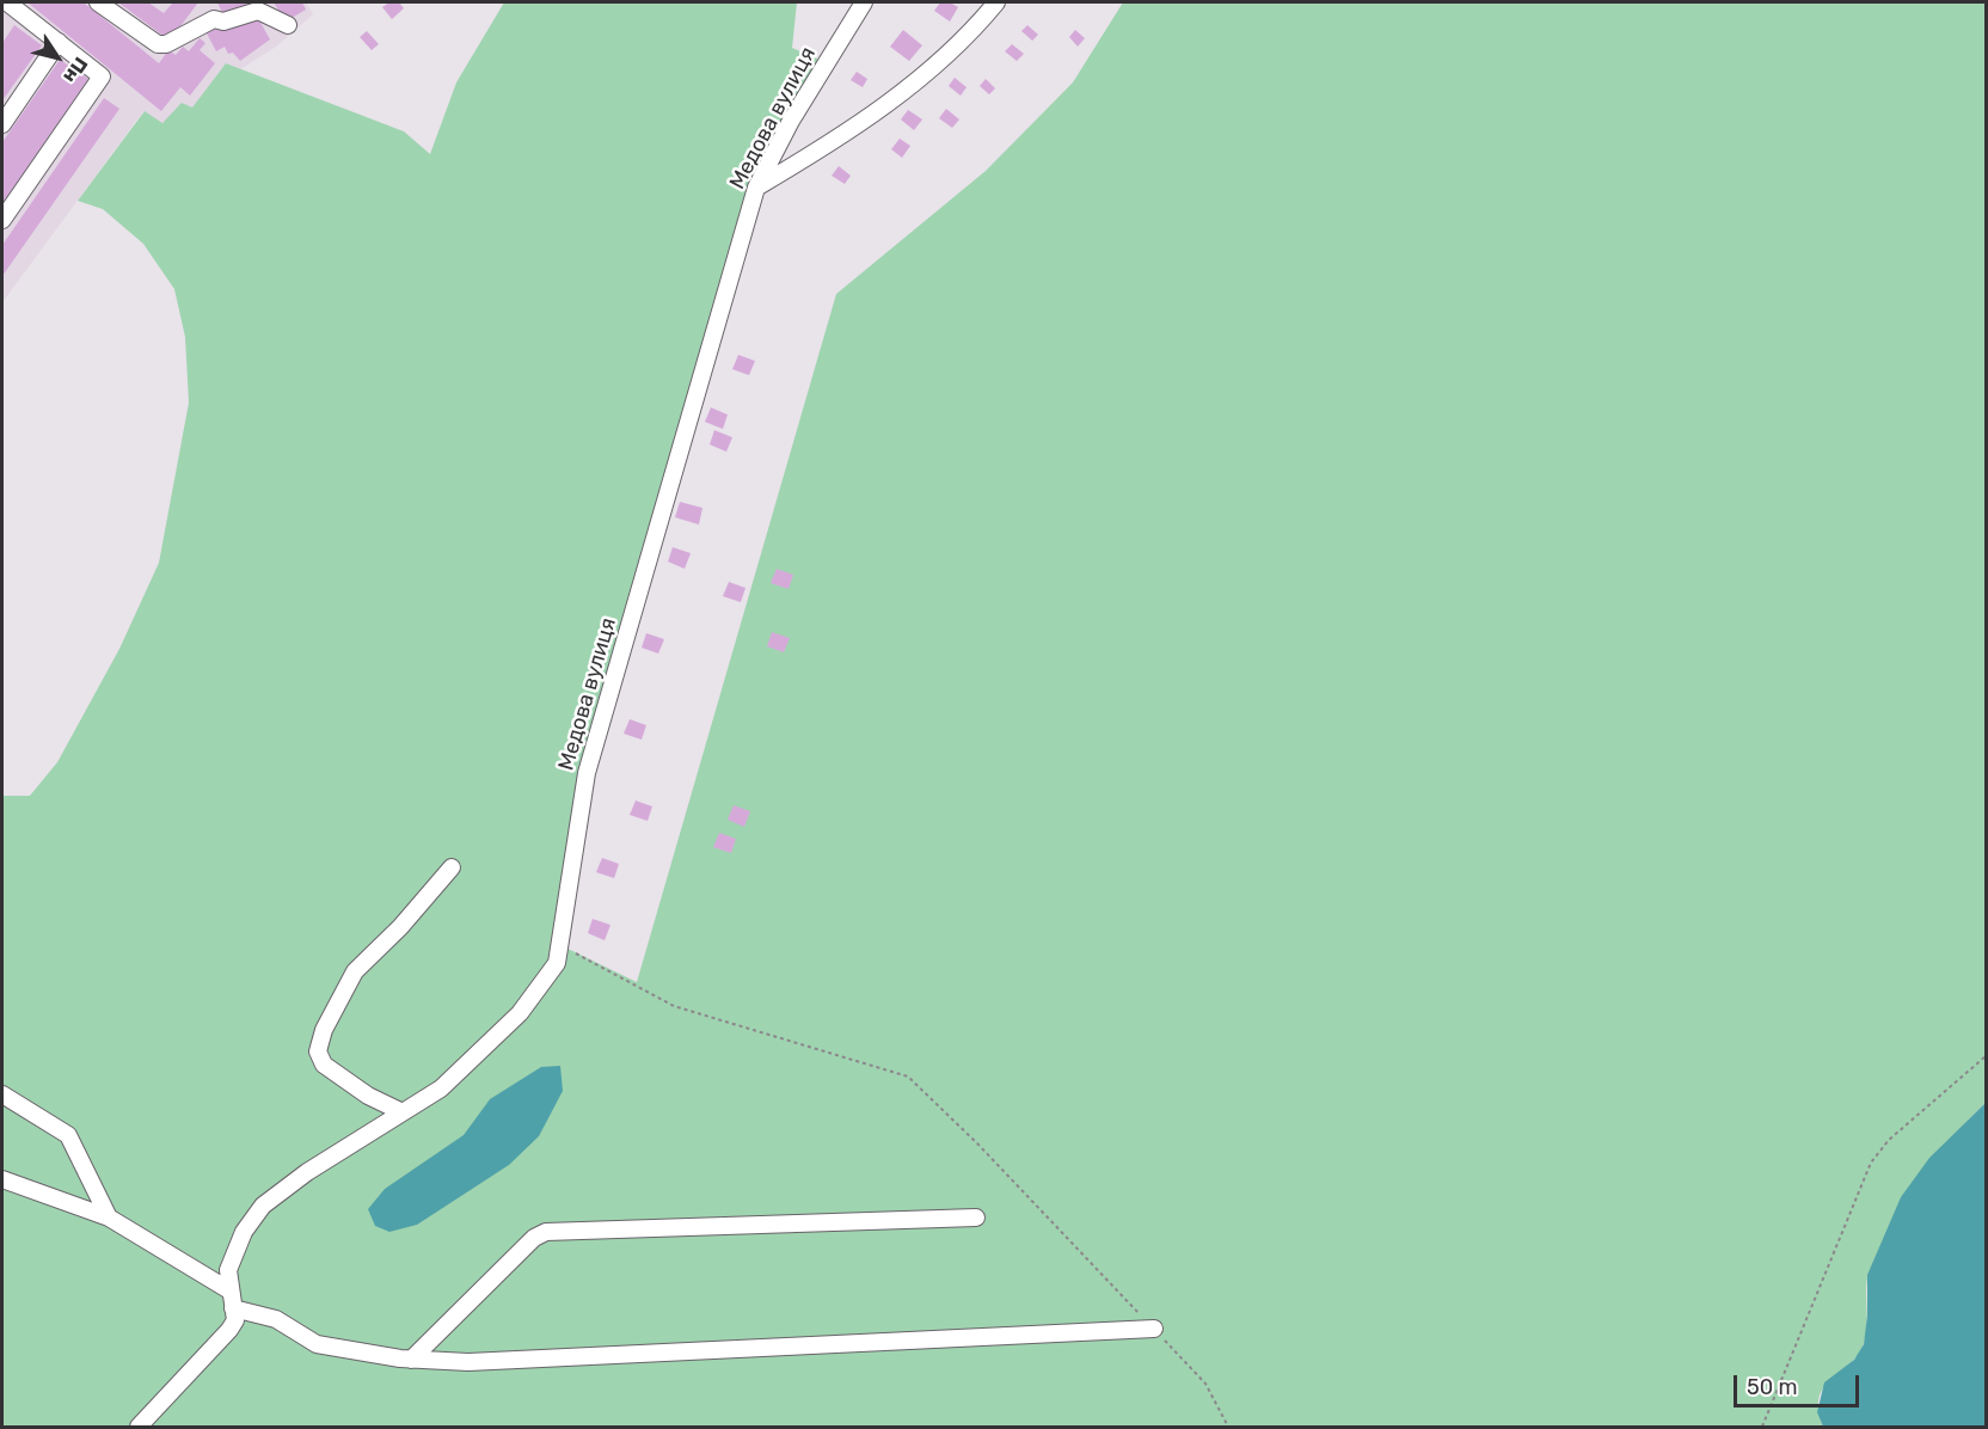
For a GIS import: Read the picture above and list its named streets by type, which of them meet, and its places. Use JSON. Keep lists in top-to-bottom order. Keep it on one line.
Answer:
{"streets":{"street":["Медова вулиця"]},"scale_bar":"50 m","north":"bottom right"}
